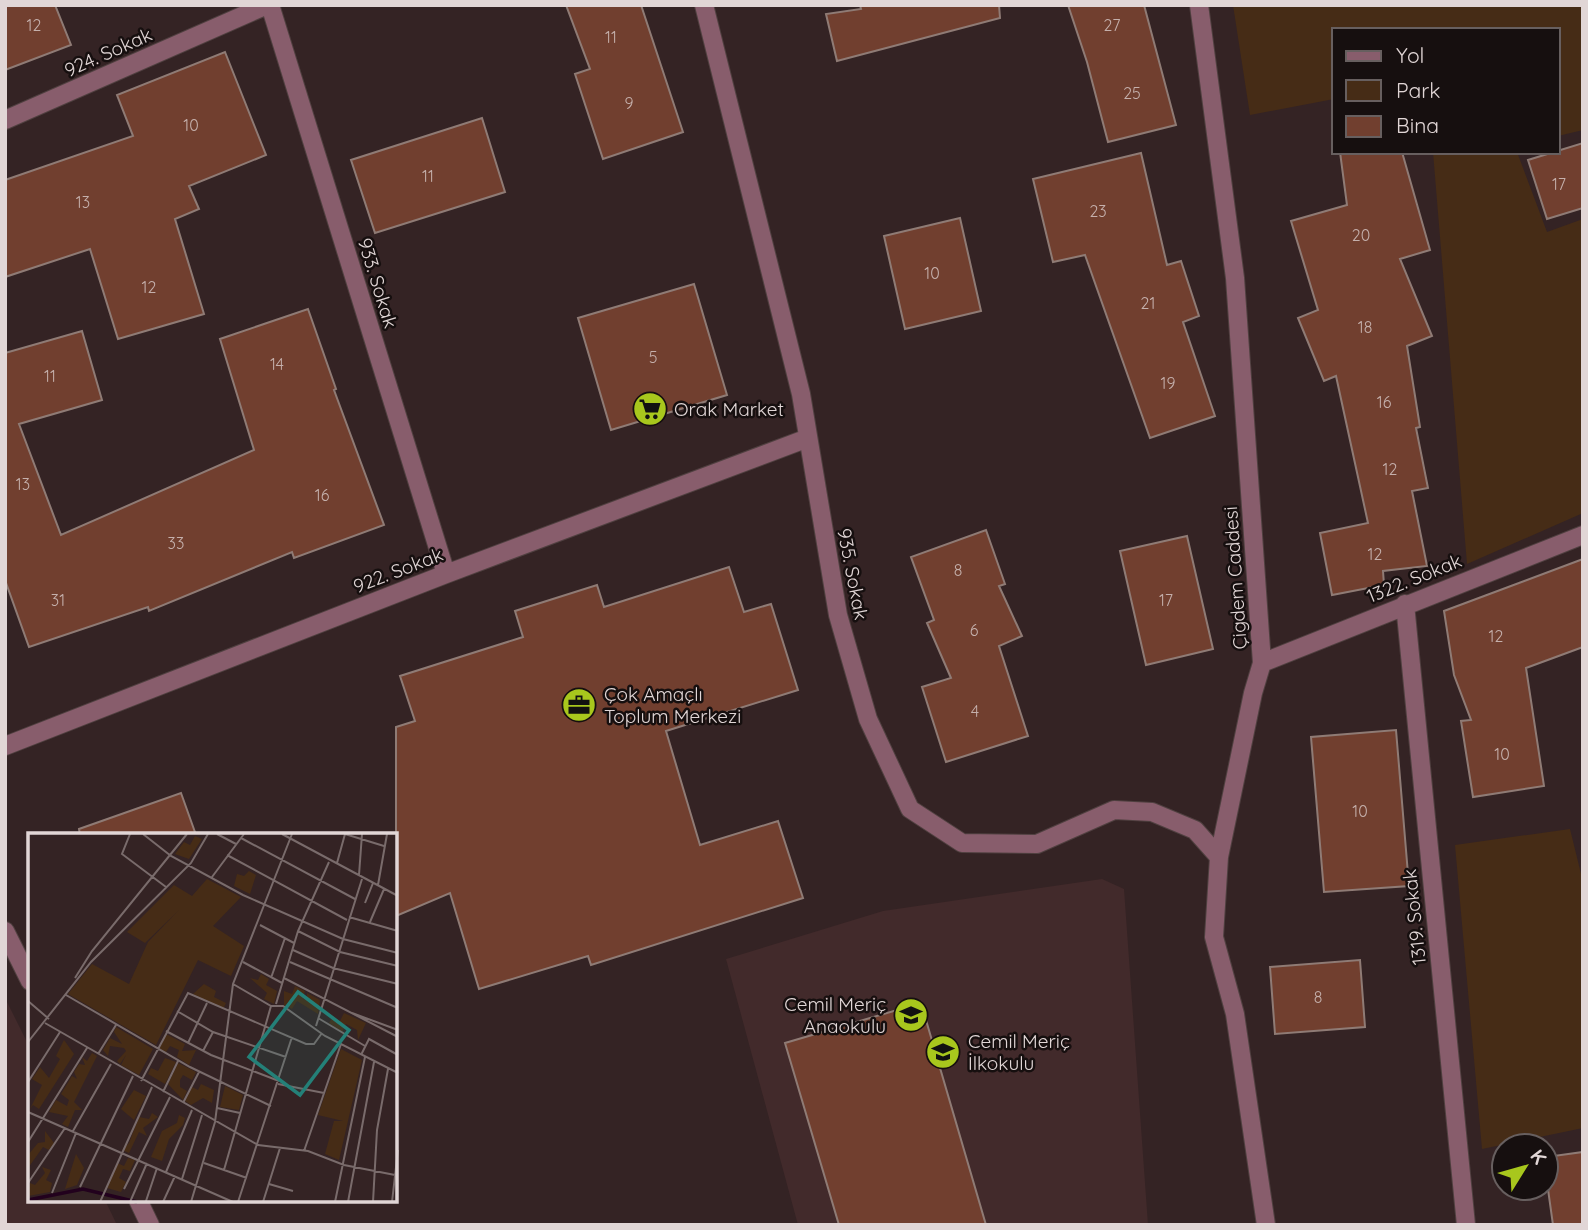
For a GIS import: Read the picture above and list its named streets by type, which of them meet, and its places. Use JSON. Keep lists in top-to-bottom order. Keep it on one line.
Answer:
{"streets":{"street":["924. Sokak","933. Sokak","922. Sokak","935. Sokak","Çigdem Caddesi","1322. Sokak","1319. Sokak"]},"crossings":[["924. Sokak","933. Sokak"],["933. Sokak","922. Sokak"],["922. Sokak","935. Sokak"],["935. Sokak","Çigdem Caddesi"],["Çigdem Caddesi","1322. Sokak"],["1322. Sokak","1319. Sokak"]],"places":{"supermarket":["Orak Market"],"office":["Çok Amaçlı Toplum Merkezi"],"school or university":["Cemil Meriç Anaokulu","Cemil Meriç İlkokulu"]},"house_numbers":["12","27","11","25","9","10","11","17","13","23","20","10","12","21","18","5","14","11","19","16","12","13","16","33","12","8","31","17","6","12","4","10","10","8"],"legend":["Yol","Park","Bina"],"north":"top right"}
